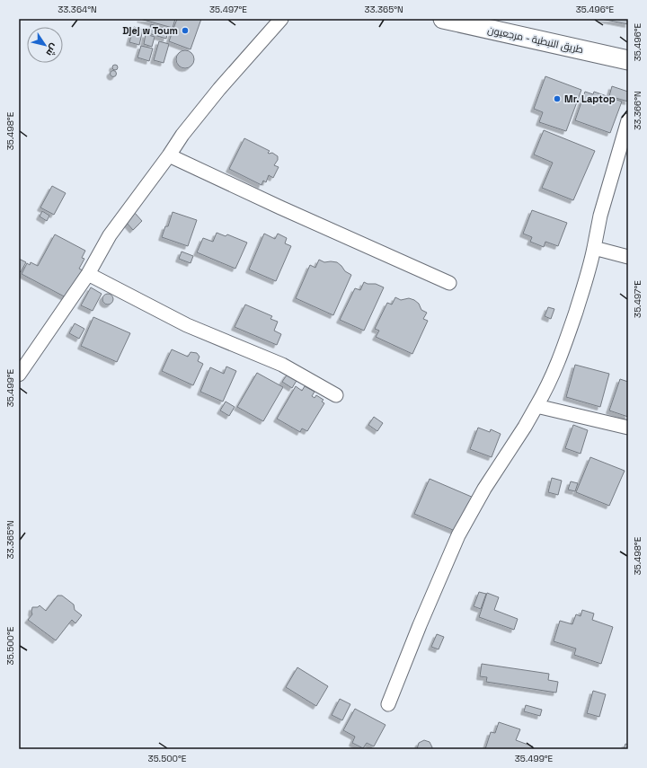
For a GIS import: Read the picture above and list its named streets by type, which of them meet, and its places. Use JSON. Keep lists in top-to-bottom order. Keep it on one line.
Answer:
{"streets":{"main road":["طريق النبطية - مرجعيون"]},"places":["Djej w Toum","Mr. Laptop"],"north":"bottom right","coordinates":["33.364°N","35.497°E","33.365°N","35.496°E","33.366°N","35.498°E","35.499°E","35.500°E"]}
